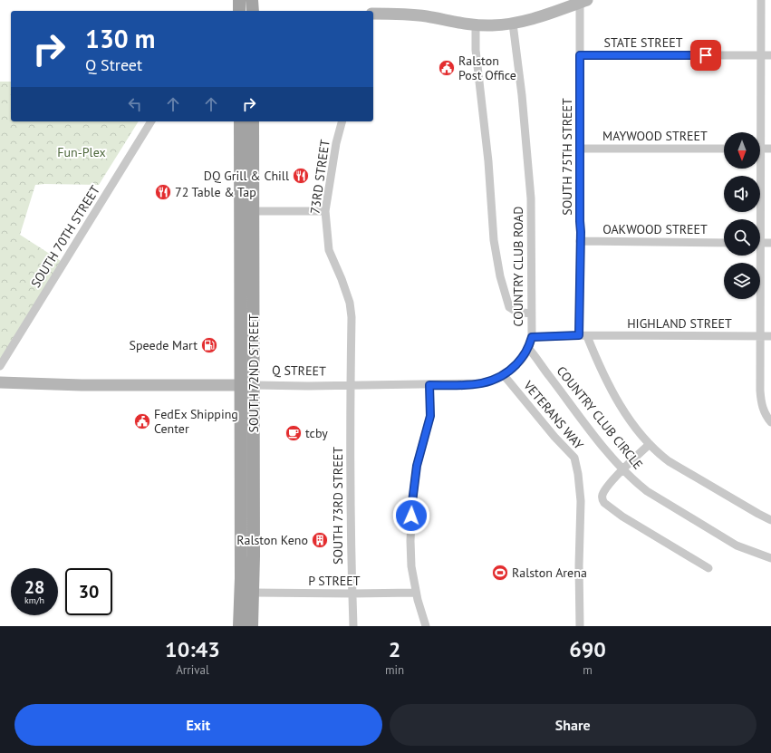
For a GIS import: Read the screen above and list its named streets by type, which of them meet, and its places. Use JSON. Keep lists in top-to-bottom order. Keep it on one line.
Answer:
{"streets":{"main road":["Q STREET","SOUTH 72ND STREET"],"street":["STATE STREET","MAYWOOD STREET","SOUTH 75TH STREET","73RD STREET","OAKWOOD STREET","SOUTH 70TH STREET","COUNTRY CLUB ROAD","HIGHLAND STREET","VETERANS WAY","COUNTRY CLUB CIRCLE","SOUTH 73RD STREET","P STREET"]},"crossings":[["STATE STREET","SOUTH 75TH STREET"],["MAYWOOD STREET","SOUTH 75TH STREET"],["SOUTH 75TH STREET","OAKWOOD STREET"],["SOUTH 75TH STREET","COUNTRY CLUB ROAD"],["SOUTH 75TH STREET","HIGHLAND STREET"],["73RD STREET","Q STREET"],["73RD STREET","SOUTH 73RD STREET"],["COUNTRY CLUB ROAD","HIGHLAND STREET"],["COUNTRY CLUB ROAD","Q STREET"],["Q STREET","SOUTH 72ND STREET"],["Q STREET","VETERANS WAY"],["Q STREET","COUNTRY CLUB CIRCLE"],["Q STREET","SOUTH 73RD STREET"],["SOUTH 72ND STREET","P STREET"],["SOUTH 73RD STREET","P STREET"]],"parks":["Fun-Plex"],"places":{"public building":["Ralston Post Office","FedEx Shipping Center"],"restaurant":["DQ Grill & Chill","72 Table & Tap"],"fuel station":["Speede Mart"],"cafe":["tcby"],"building":["Ralston Keno"],"sports":["Ralston Arena"]},"north":"bottom","page":{"turn":["130 m","Q Street"],"speed":"28 km/h","limit":"30","eta":["10:43","Arrival","2","min","690","m"],"buttons":["Exit","Share"]}}
